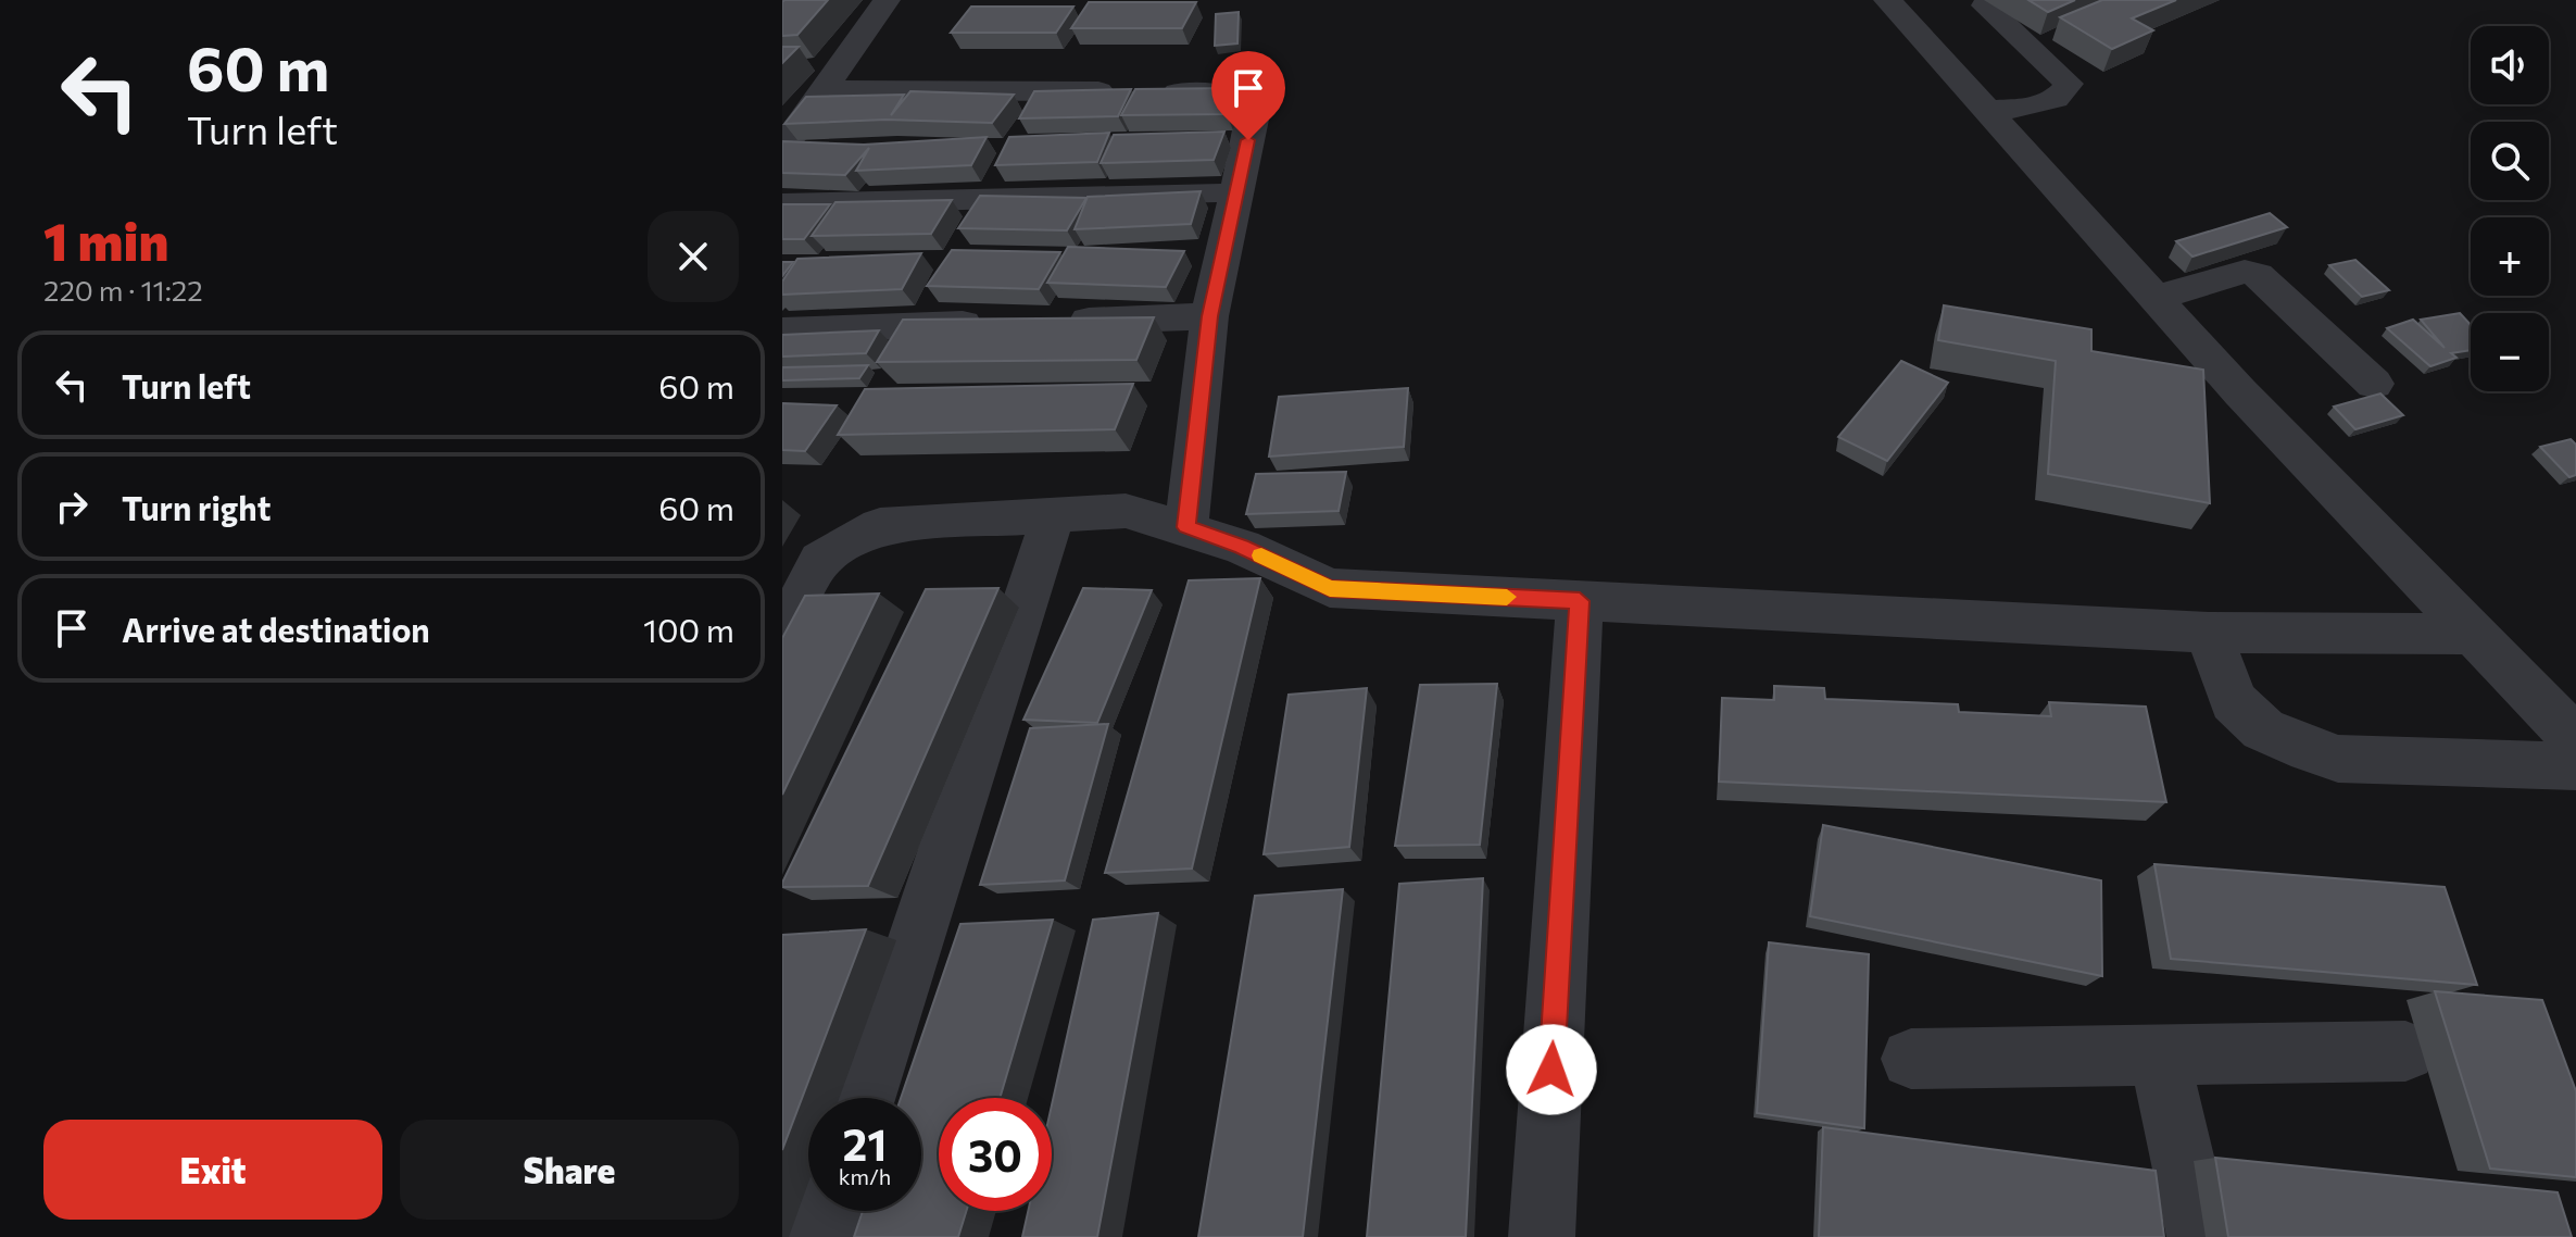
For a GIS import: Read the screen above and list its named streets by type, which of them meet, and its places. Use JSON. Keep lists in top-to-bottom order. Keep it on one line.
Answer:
{"page":{"turn":["60 m","Turn left"],"map_buttons":["+","−"],"heading":["1 min","220 m · 11:22"],"list":[{"name":"Turn left","value":"60 m"},{"name":"Turn right","value":"60 m"},{"name":"Arrive at destination","value":"100 m"}],"speed":"21 km/h","limit":"30","buttons":["Exit","Share"]}}
